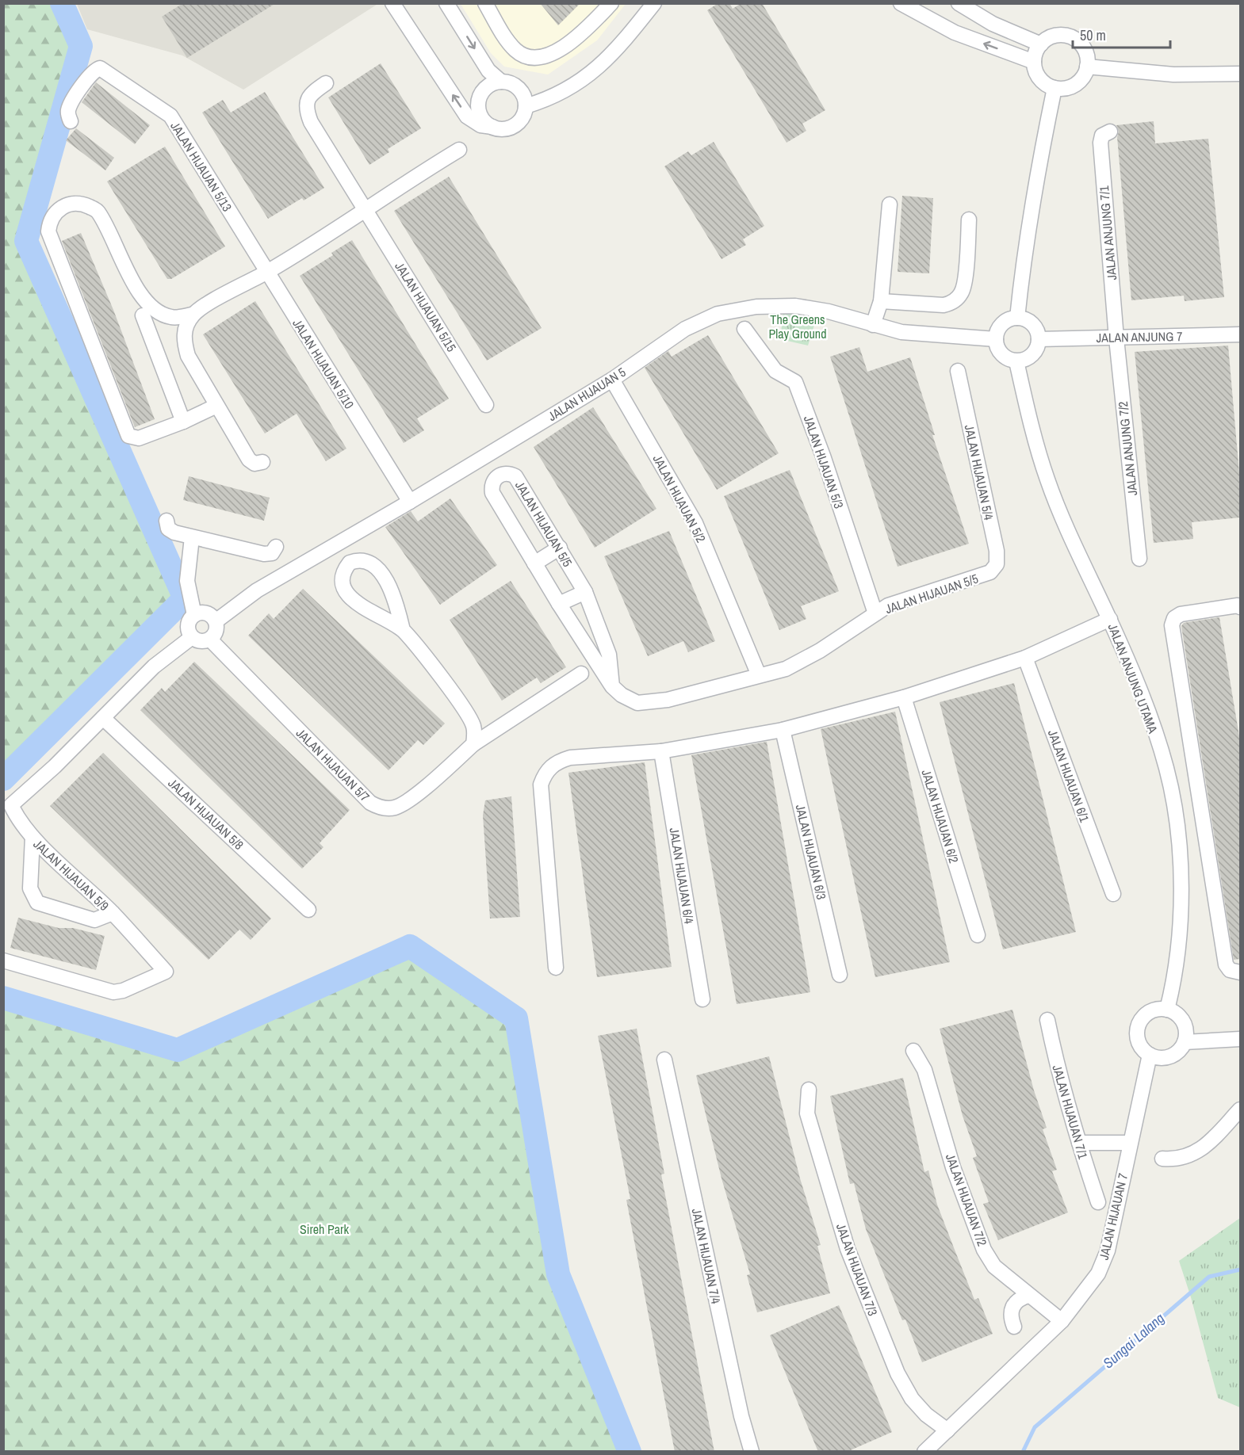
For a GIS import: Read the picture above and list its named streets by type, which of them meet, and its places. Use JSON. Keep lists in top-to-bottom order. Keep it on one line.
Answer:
{"streets":{"street":["JALAN HIJAUAN 5/13","JALAN ANJUNG 7/1","JALAN HIJAUAN 5/15","JALAN ANJUNG 7","JALAN HIJAUAN 5/10","JALAN HIJAUAN 5","JALAN ANJUNG 7/2","JALAN HIJAUAN 5/3","JALAN HIJAUAN 5/4","JALAN HIJAUAN 5/2","JALAN HIJAUAN 5/5","JALAN ANJUNG UTAMA","JALAN HIJAUAN 5/7","JALAN HIJAUAN 6/1","JALAN HIJAUAN 5/8","JALAN HIJAUAN 6/2","JALAN HIJAUAN 6/3","JALAN HIJAUAN 5/9","JALAN HIJAUAN 6/4","JALAN HIJAUAN 7/1","JALAN HIJAUAN 7/2","JALAN HIJAUAN 7","JALAN HIJAUAN 7/4","JALAN HIJAUAN 7/3"]},"crossings":[["JALAN HIJAUAN 5/13","JALAN HIJAUAN 5/10"],["JALAN ANJUNG 7/1","JALAN ANJUNG 7"],["JALAN ANJUNG 7/1","JALAN ANJUNG 7/2"],["JALAN ANJUNG 7","JALAN HIJAUAN 5"],["JALAN ANJUNG 7","JALAN ANJUNG 7/2"],["JALAN ANJUNG 7","JALAN ANJUNG UTAMA"],["JALAN HIJAUAN 5/10","JALAN HIJAUAN 5"],["JALAN HIJAUAN 5","JALAN HIJAUAN 5/2"],["JALAN HIJAUAN 5","JALAN ANJUNG UTAMA"],["JALAN HIJAUAN 5","JALAN HIJAUAN 5/7"],["JALAN HIJAUAN 5/3","JALAN HIJAUAN 5/5"],["JALAN HIJAUAN 5/4","JALAN HIJAUAN 5/5"],["JALAN HIJAUAN 5/2","JALAN HIJAUAN 5/5"],["JALAN ANJUNG UTAMA","JALAN HIJAUAN 7"],["JALAN HIJAUAN 7/2","JALAN HIJAUAN 7"],["JALAN HIJAUAN 7","JALAN HIJAUAN 7/3"]],"water":["Sungai Lalang"],"parks":["The Greens Play Ground","Sireh Park"],"scale_bar":"50 m"}
